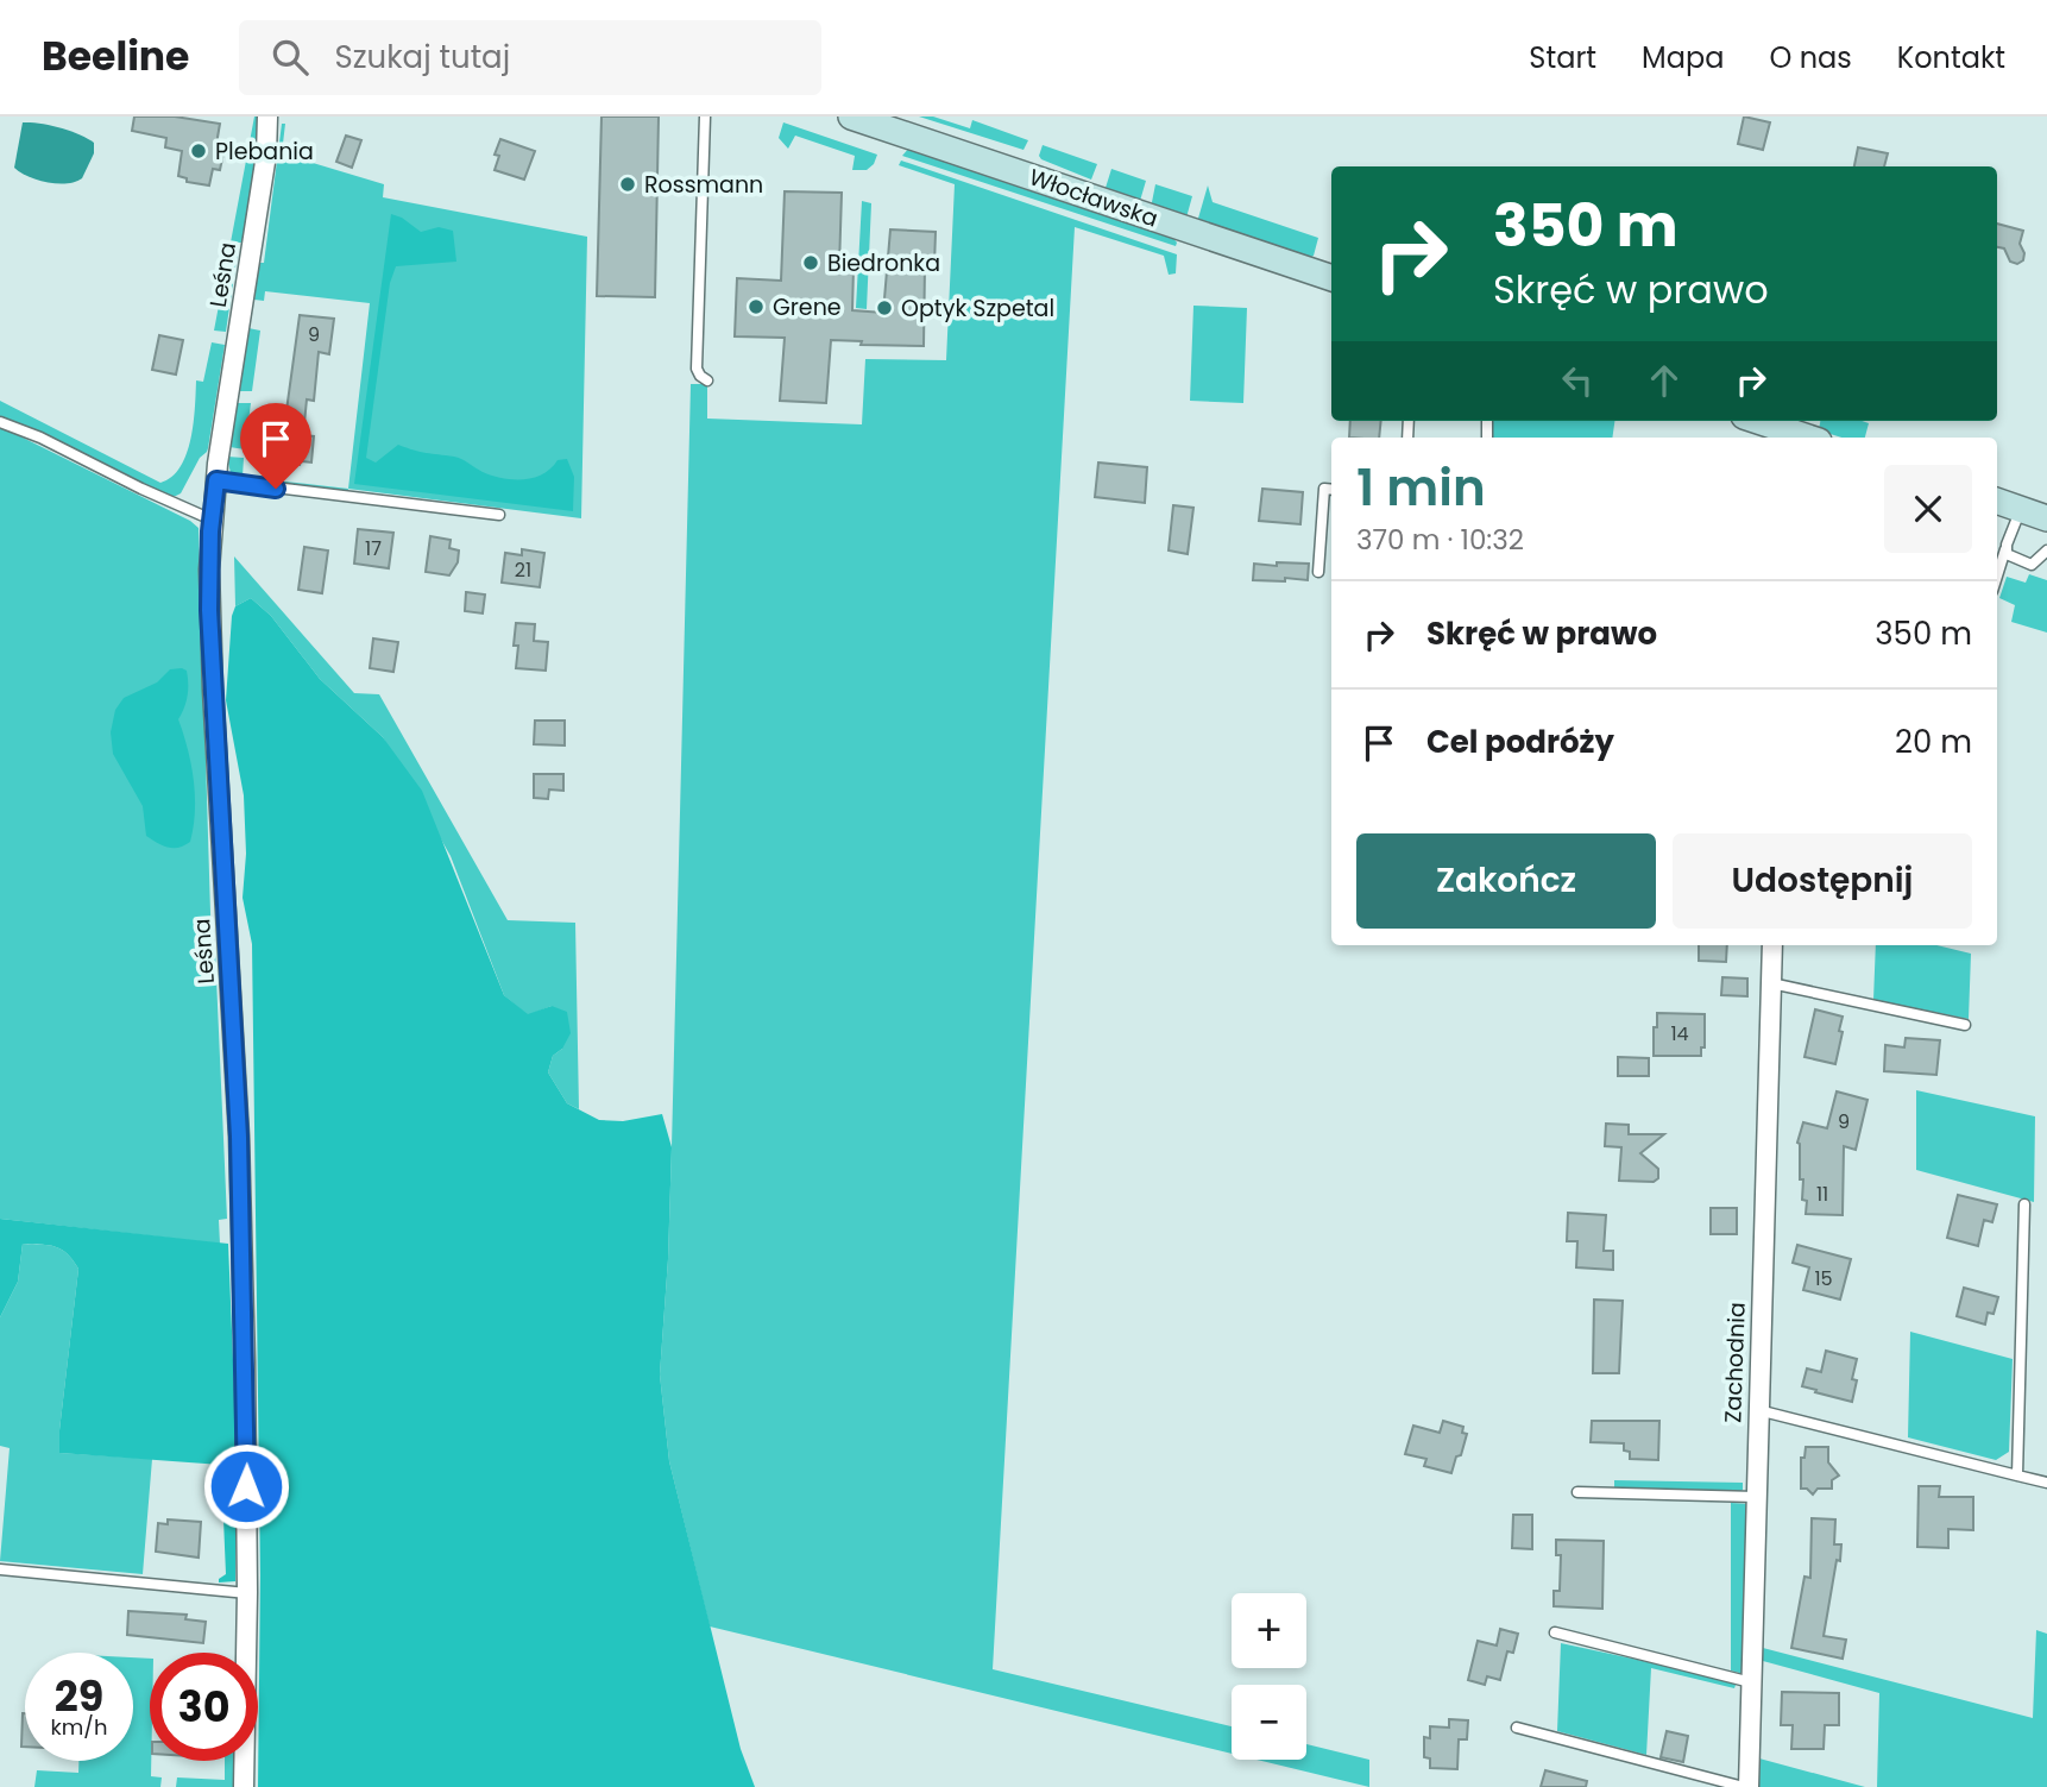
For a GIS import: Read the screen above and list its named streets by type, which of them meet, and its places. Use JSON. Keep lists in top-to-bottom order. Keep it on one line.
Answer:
{"streets":{"main road":["Włocławska"],"street":["Leśna","Zachodnia"]},"places":["Plebania","Rossmann","Biedronka","Grene","Optyk Szpetal"],"house_numbers":["9","17","21","14","9","11","15"],"page":{"header":"Beeline","search":"Szukaj tutaj","nav":["Start","Mapa","O nas","Kontakt"],"turn":["350 m","Skręć w prawo"],"heading":["1 min","370 m · 10:32"],"list":[{"name":"Skręć w prawo","value":"350 m"},{"name":"Cel podróży","value":"20 m"}],"buttons":["Zakończ","Udostępnij"],"map_buttons":["+","−"],"speed":"29 km/h","limit":"30"}}
